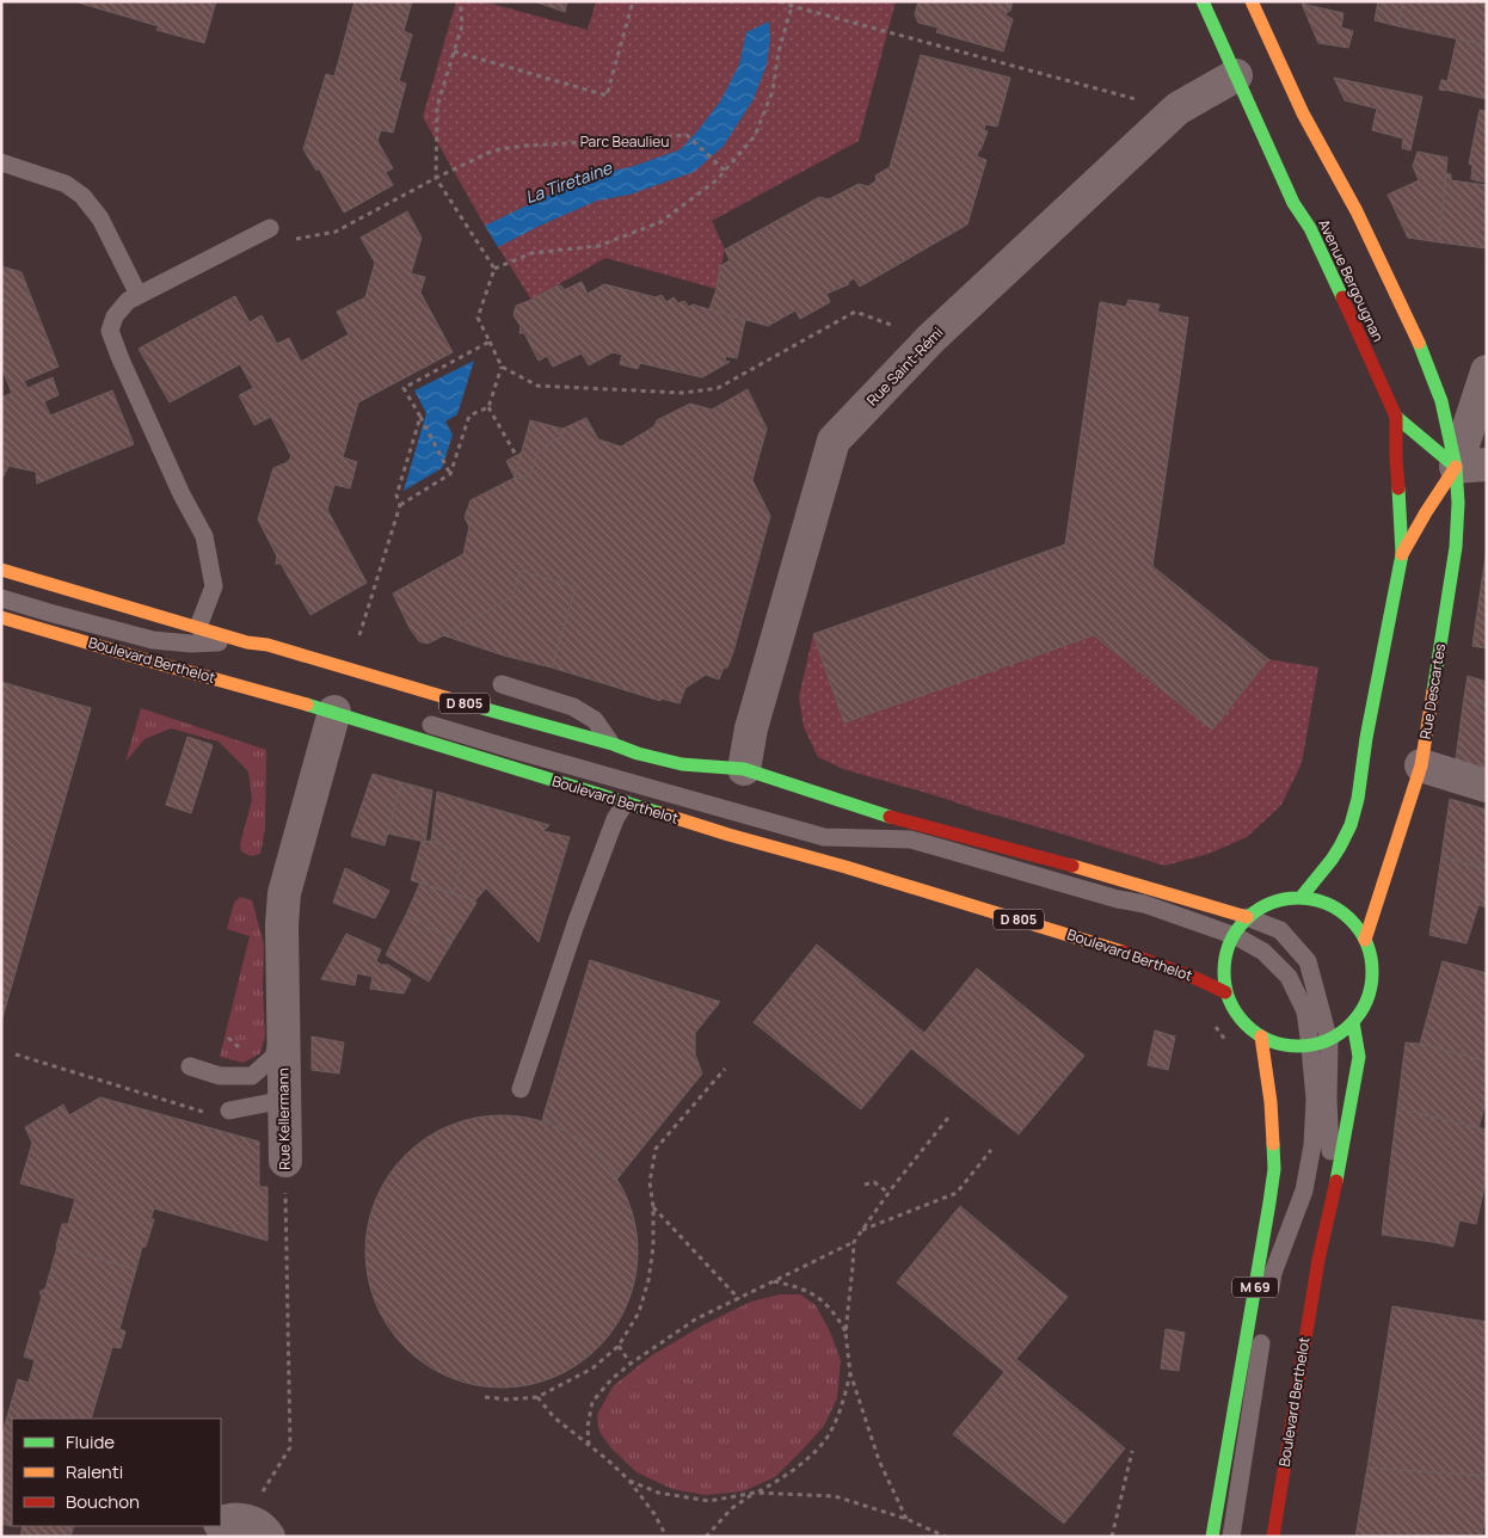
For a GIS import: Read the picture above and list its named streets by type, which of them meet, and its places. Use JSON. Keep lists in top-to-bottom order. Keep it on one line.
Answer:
{"streets":{"main road":["Avenue Bergougnan","Boulevard Berthelot","Rue Descartes","D 805","M 69"],"street":["Rue Saint-Rémi","Rue Kellermann"]},"crossings":[["Avenue Bergougnan","Rue Saint-Rémi"],["Rue Saint-Rémi","Boulevard Berthelot"],["Boulevard Berthelot","Rue Kellermann"]],"water":["La Tiretaine"],"parks":["Parc Beaulieu"],"legend":["Fluide","Ralenti","Bouchon"]}
